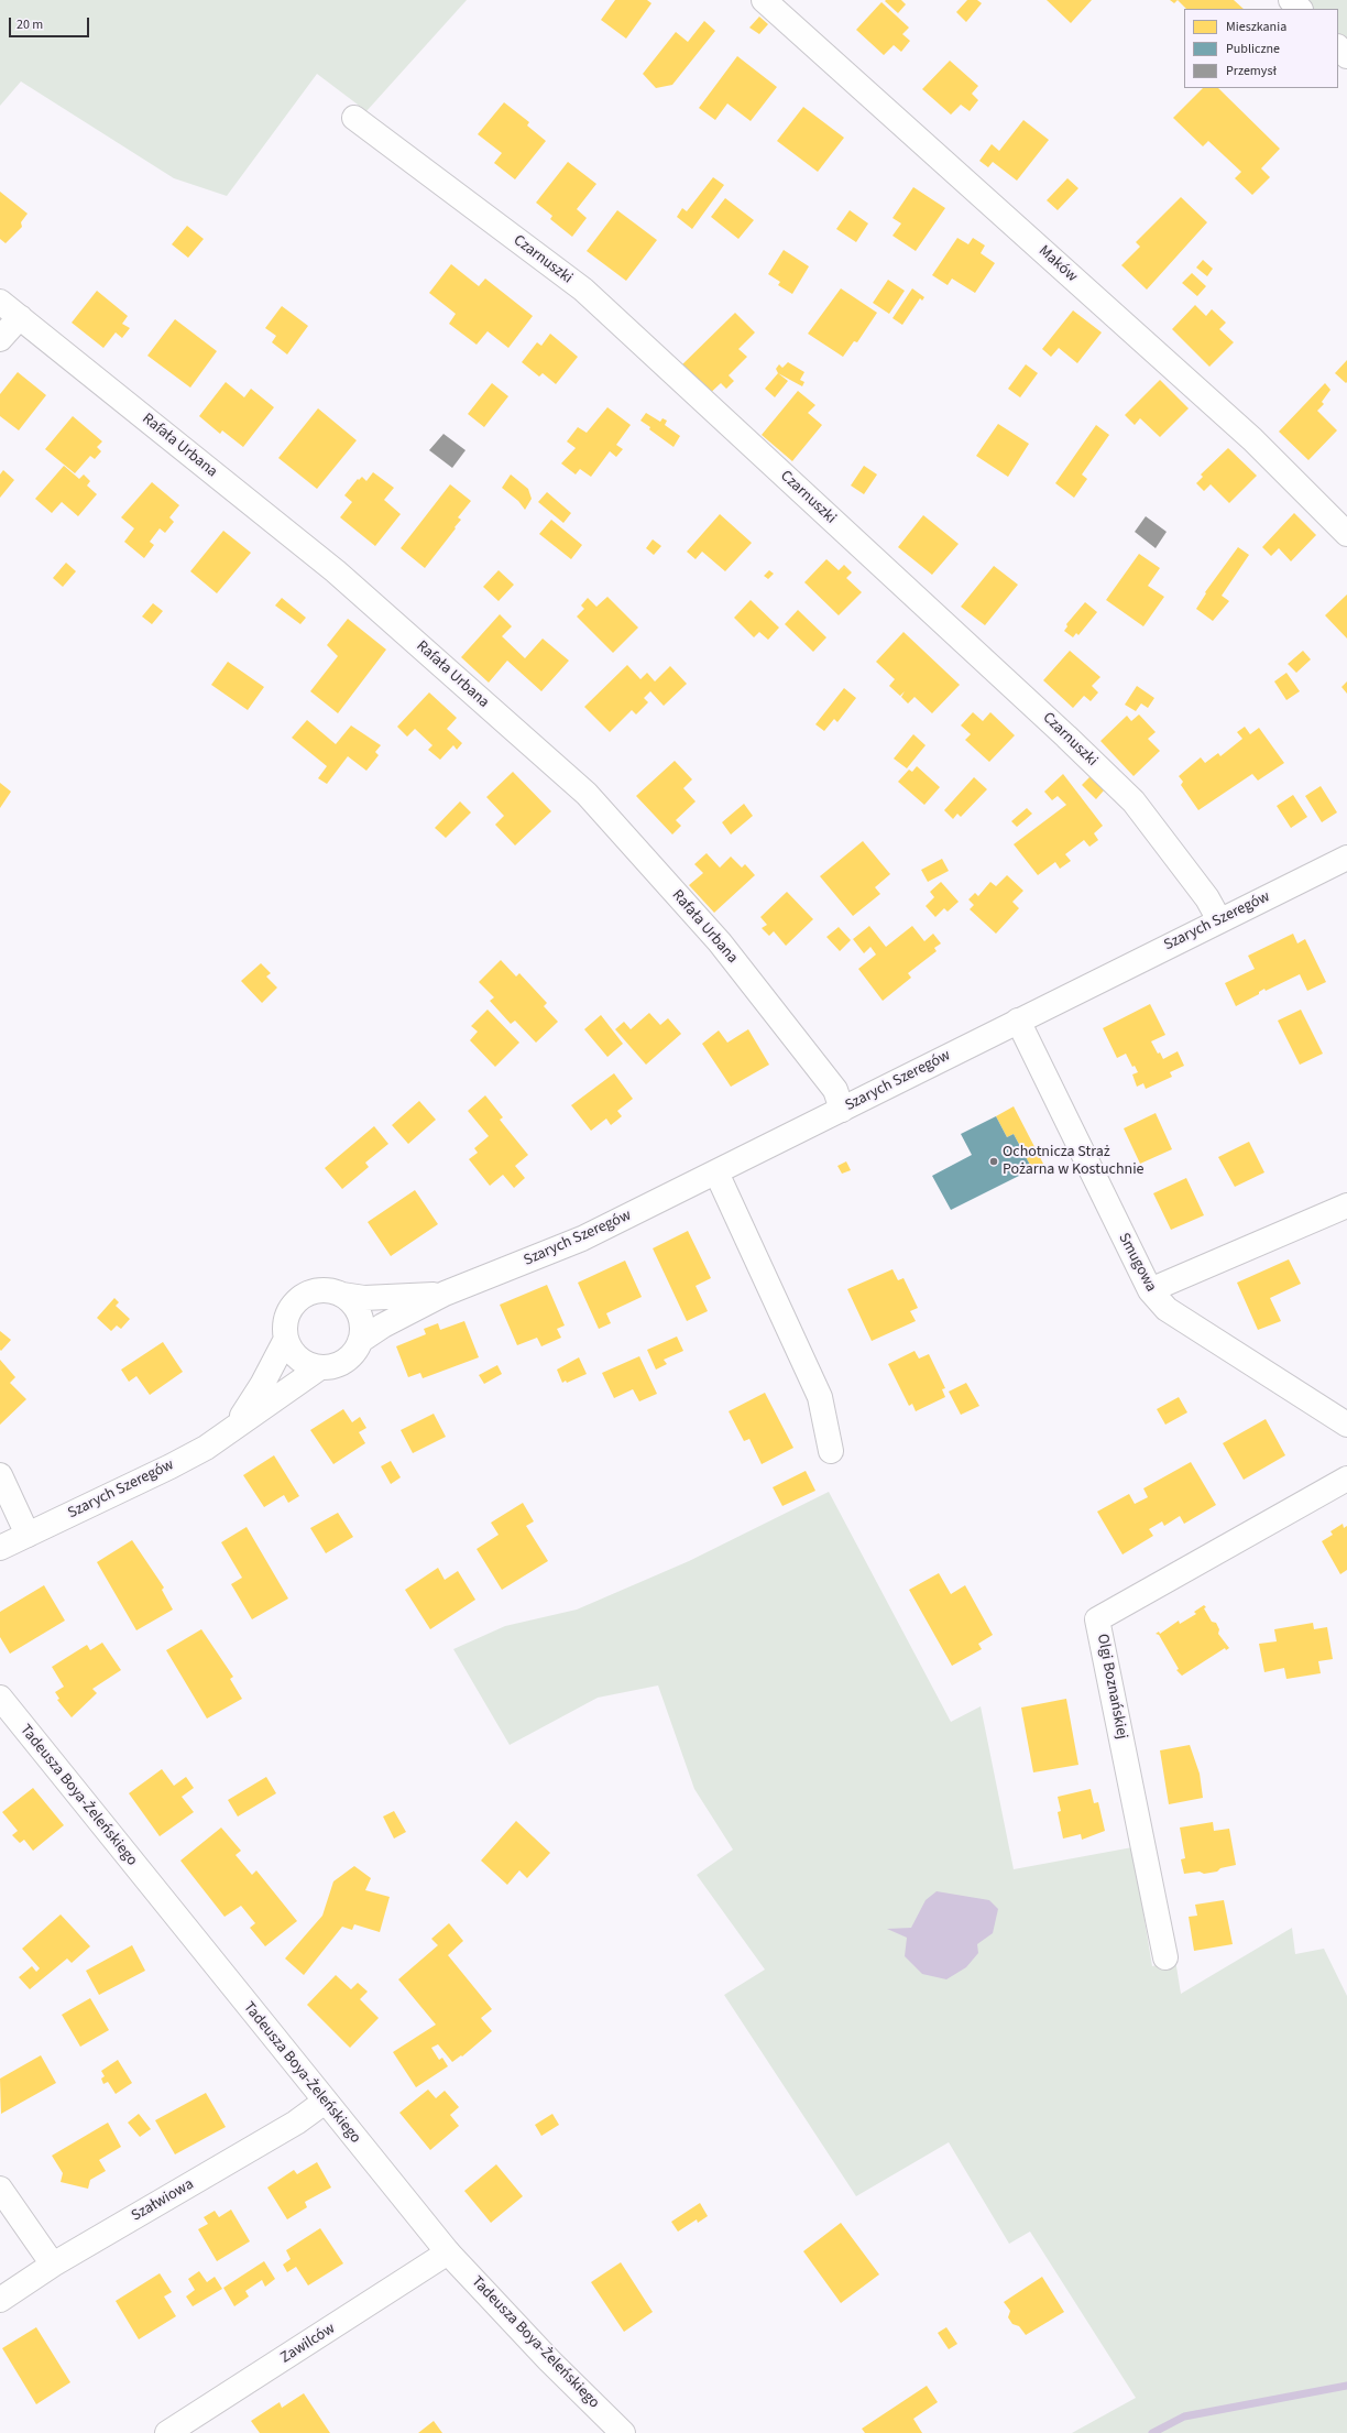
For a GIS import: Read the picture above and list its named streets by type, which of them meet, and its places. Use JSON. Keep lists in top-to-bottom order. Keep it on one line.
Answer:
{"streets":{"street":["Czarnuszki","Maków","Rafała Urbana","Szarych Szeregów","Smugowa","Olgi Boznańskiej","Tadeusza Boya-Żeleńskiego","Szałwiowa","Zawilców"]},"crossings":[["Czarnuszki","Szarych Szeregów"],["Rafała Urbana","Szarych Szeregów"],["Szarych Szeregów","Smugowa"],["Tadeusza Boya-Żeleńskiego","Szałwiowa"],["Tadeusza Boya-Żeleńskiego","Zawilców"]],"places":["Ochotnicza Straż Pożarna w Kostuchnie"],"legend":["Mieszkania","Publiczne","Przemysł"],"scale_bar":"20 m"}
